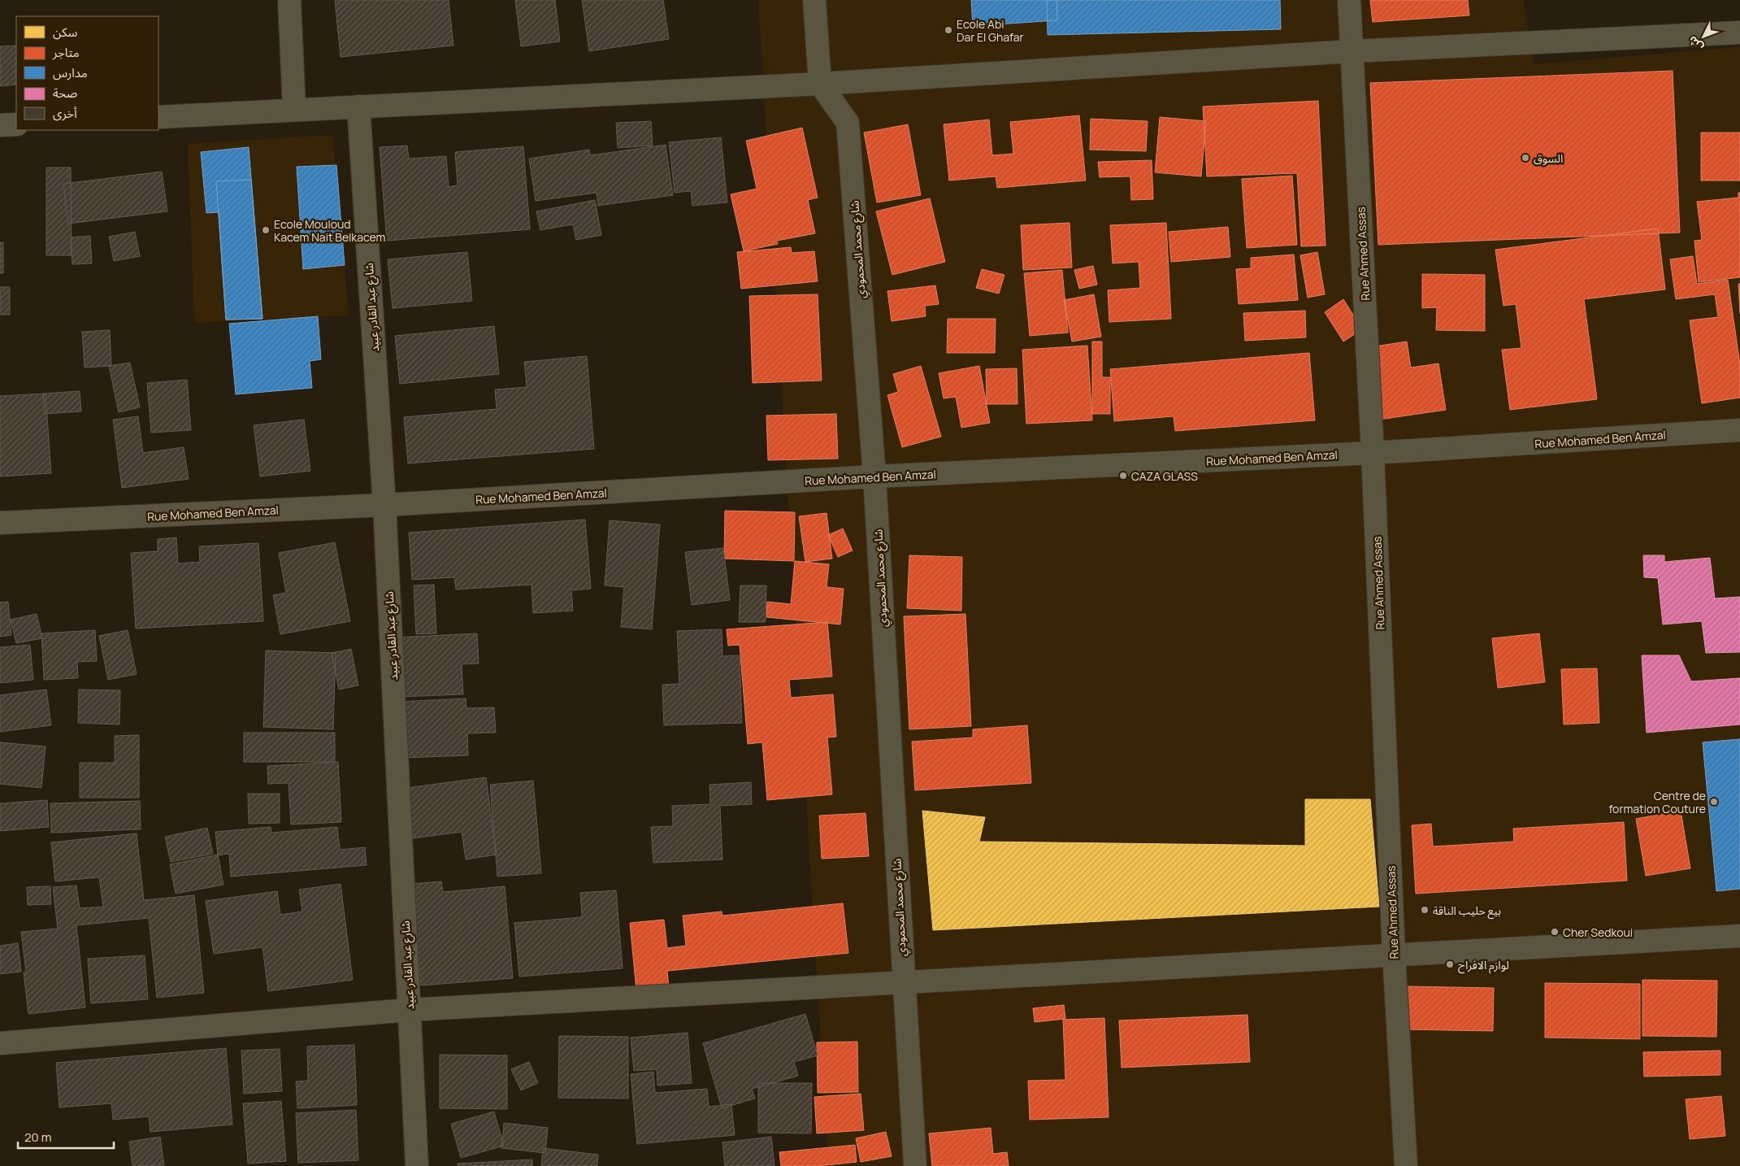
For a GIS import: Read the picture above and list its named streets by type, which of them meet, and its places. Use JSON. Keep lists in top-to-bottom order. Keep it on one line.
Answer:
{"streets":{"street":["شارع محمد المحمودي","Rue Ahmed Assas","شارع عبد القادر عبيد","Rue Mohamed Ben Amzal"]},"crossings":[["شارع محمد المحمودي","Rue Mohamed Ben Amzal"],["Rue Ahmed Assas","Rue Mohamed Ben Amzal"],["شارع عبد القادر عبيد","Rue Mohamed Ben Amzal"]],"places":["Ecole Abi Dar El Ghafar","السوق","Ecole Mouloud Kacem Nait Belkacem","CAZA GLASS","Centre de formation Couture","بيع حليب الناقة","Cher Sedkoui","لوازم الافراح"],"legend":["سكن","متاجر","مدارس","صحة","أخرى"],"scale_bar":"20 m","north":"bottom left"}
